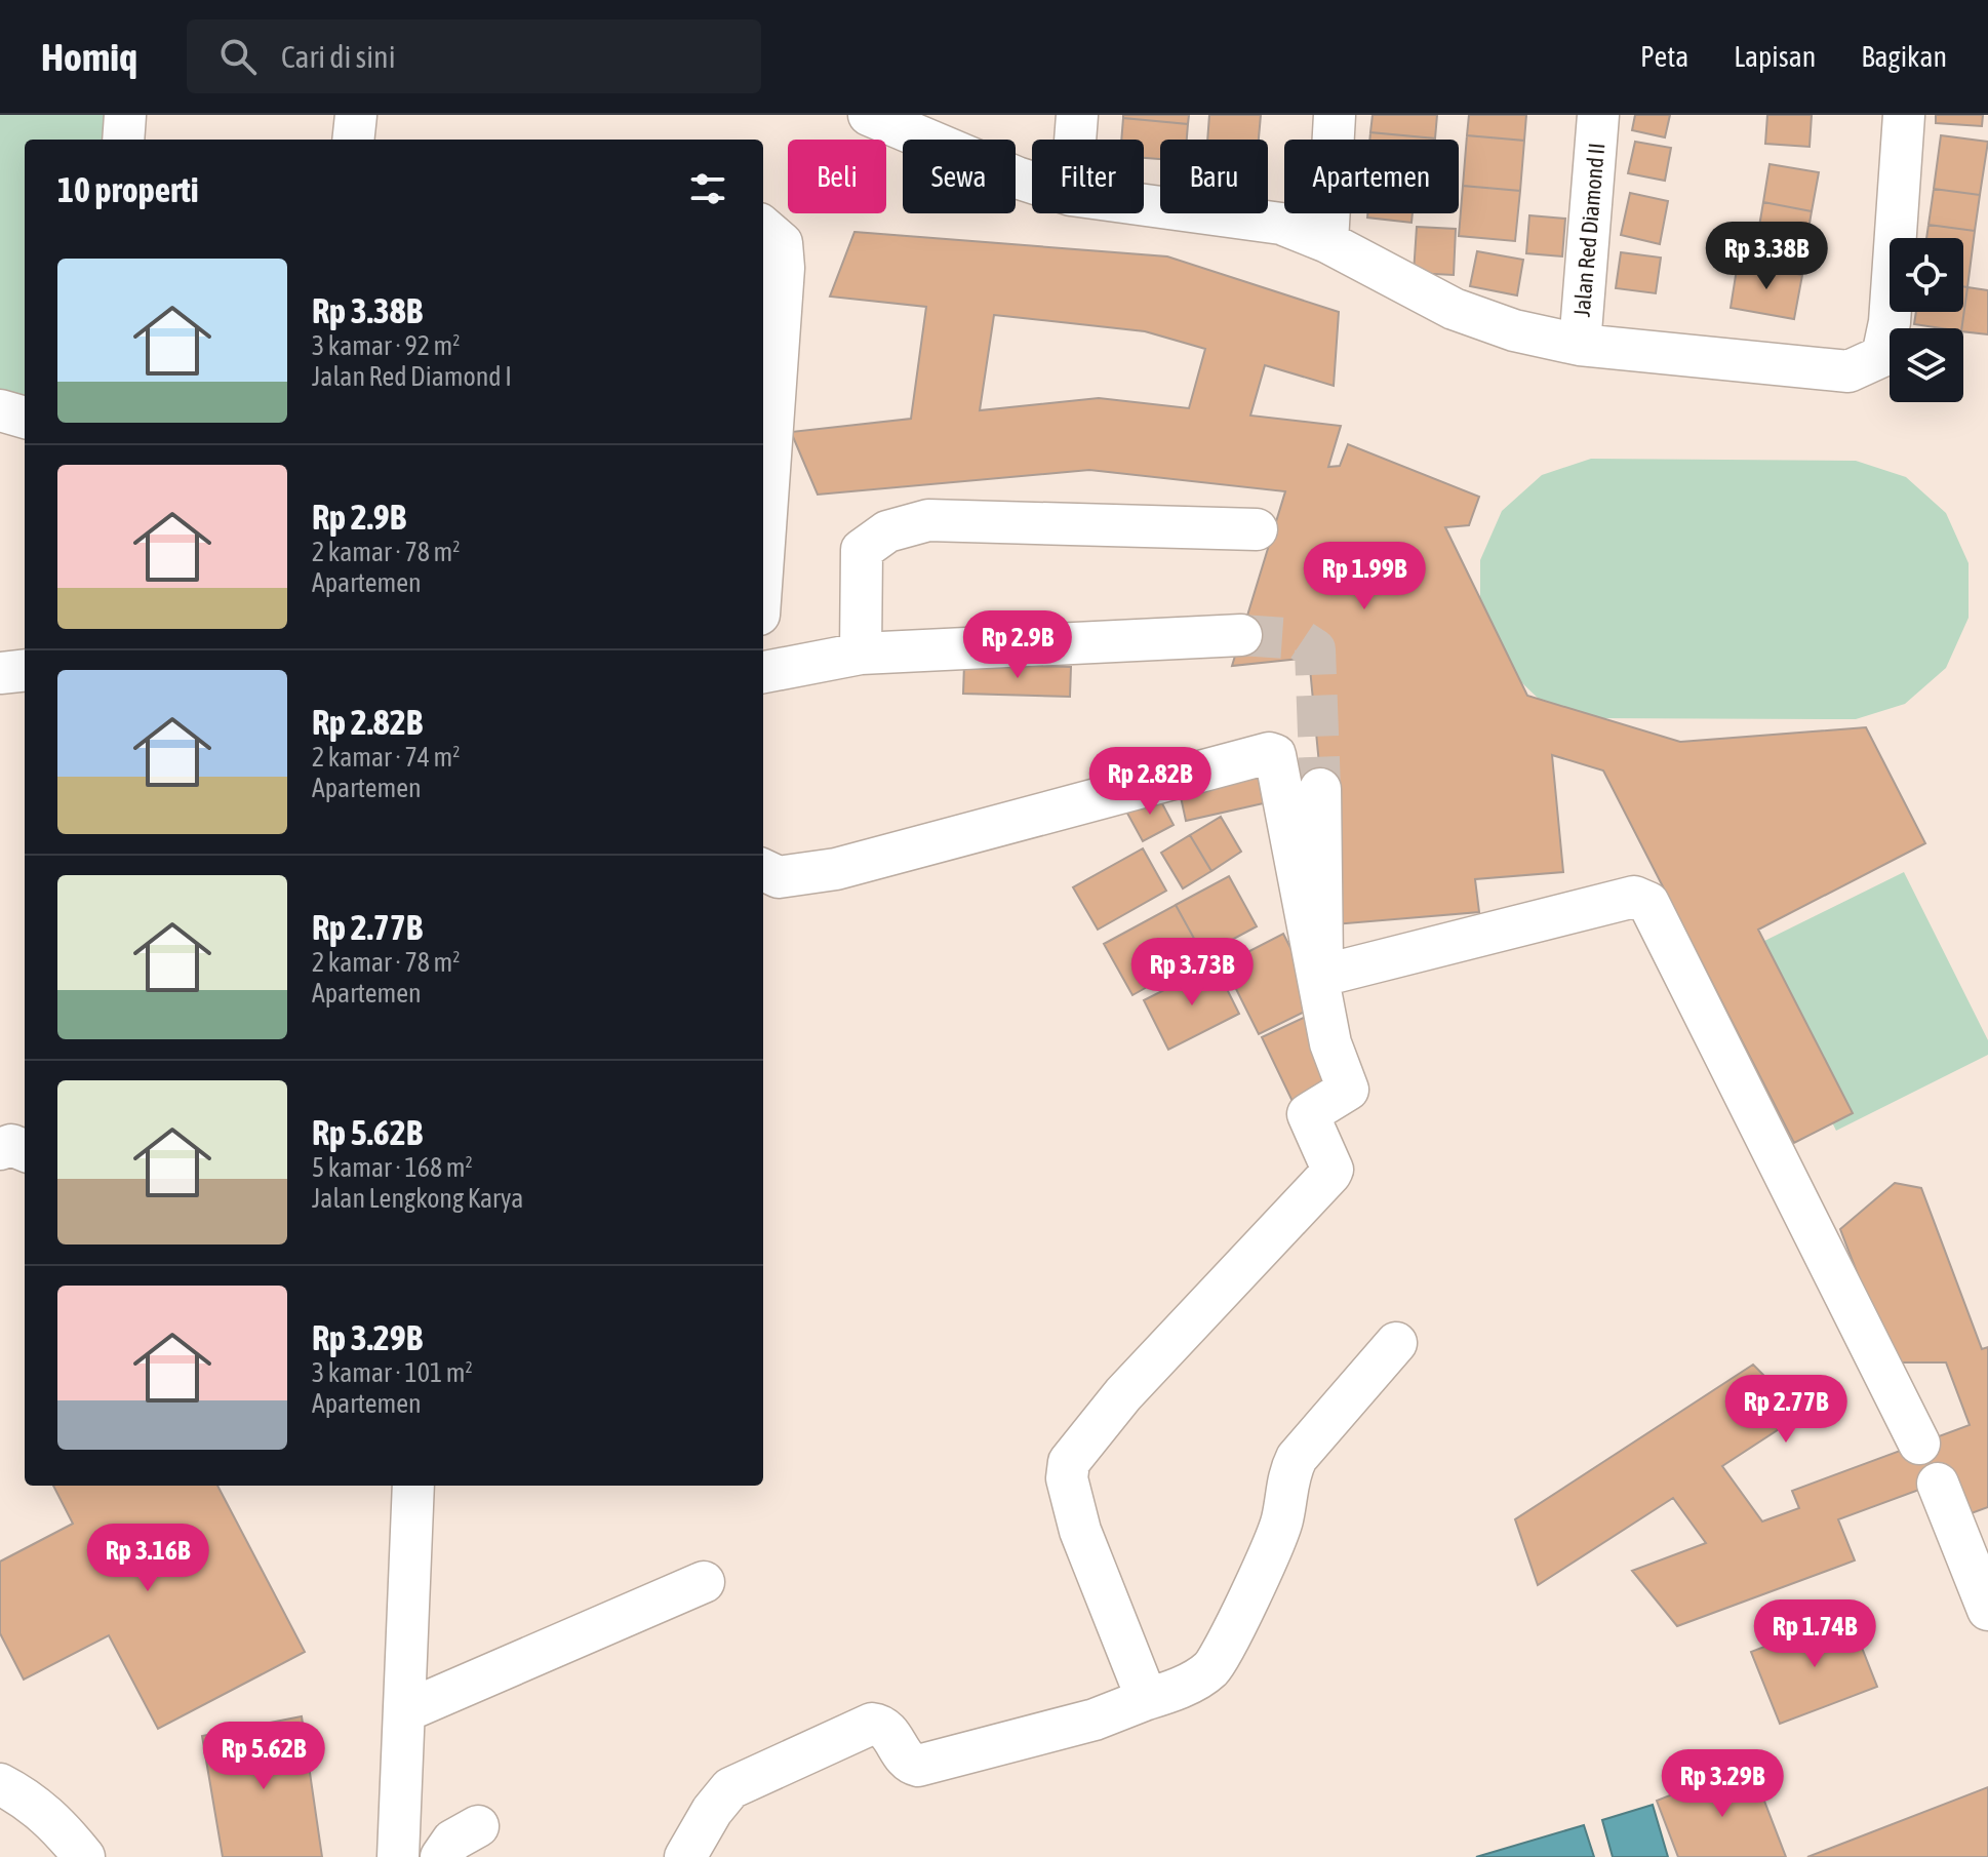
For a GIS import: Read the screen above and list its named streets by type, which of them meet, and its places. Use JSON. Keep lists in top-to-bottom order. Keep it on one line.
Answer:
{"streets":{"street":["Jalan Red Diamond II"]},"page":{"header":"Homiq","search":"Cari di sini","nav":["Peta","Lapisan","Bagikan"],"chip":["Beli","Sewa","Filter","Baru","Apartemen"],"heading":"10 properti","price":["Rp 3.38B","Rp 1.99B","Rp 2.9B","Rp 2.82B","Rp 3.73B","Rp 2.77B","Rp 3.16B","Rp 1.74B","Rp 5.62B","Rp 3.29B"],"list":[{"name":"Rp 3.38B","note":"3 kamar · 92 m² · Jalan Red Diamond I"},{"name":"Rp 2.9B","note":"2 kamar · 78 m² · Apartemen"},{"name":"Rp 2.82B","note":"2 kamar · 74 m² · Apartemen"},{"name":"Rp 2.77B","note":"2 kamar · 78 m² · Apartemen"},{"name":"Rp 5.62B","note":"5 kamar · 168 m² · Jalan Lengkong Karya"},{"name":"Rp 3.29B","note":"3 kamar · 101 m² · Apartemen"}]}}
